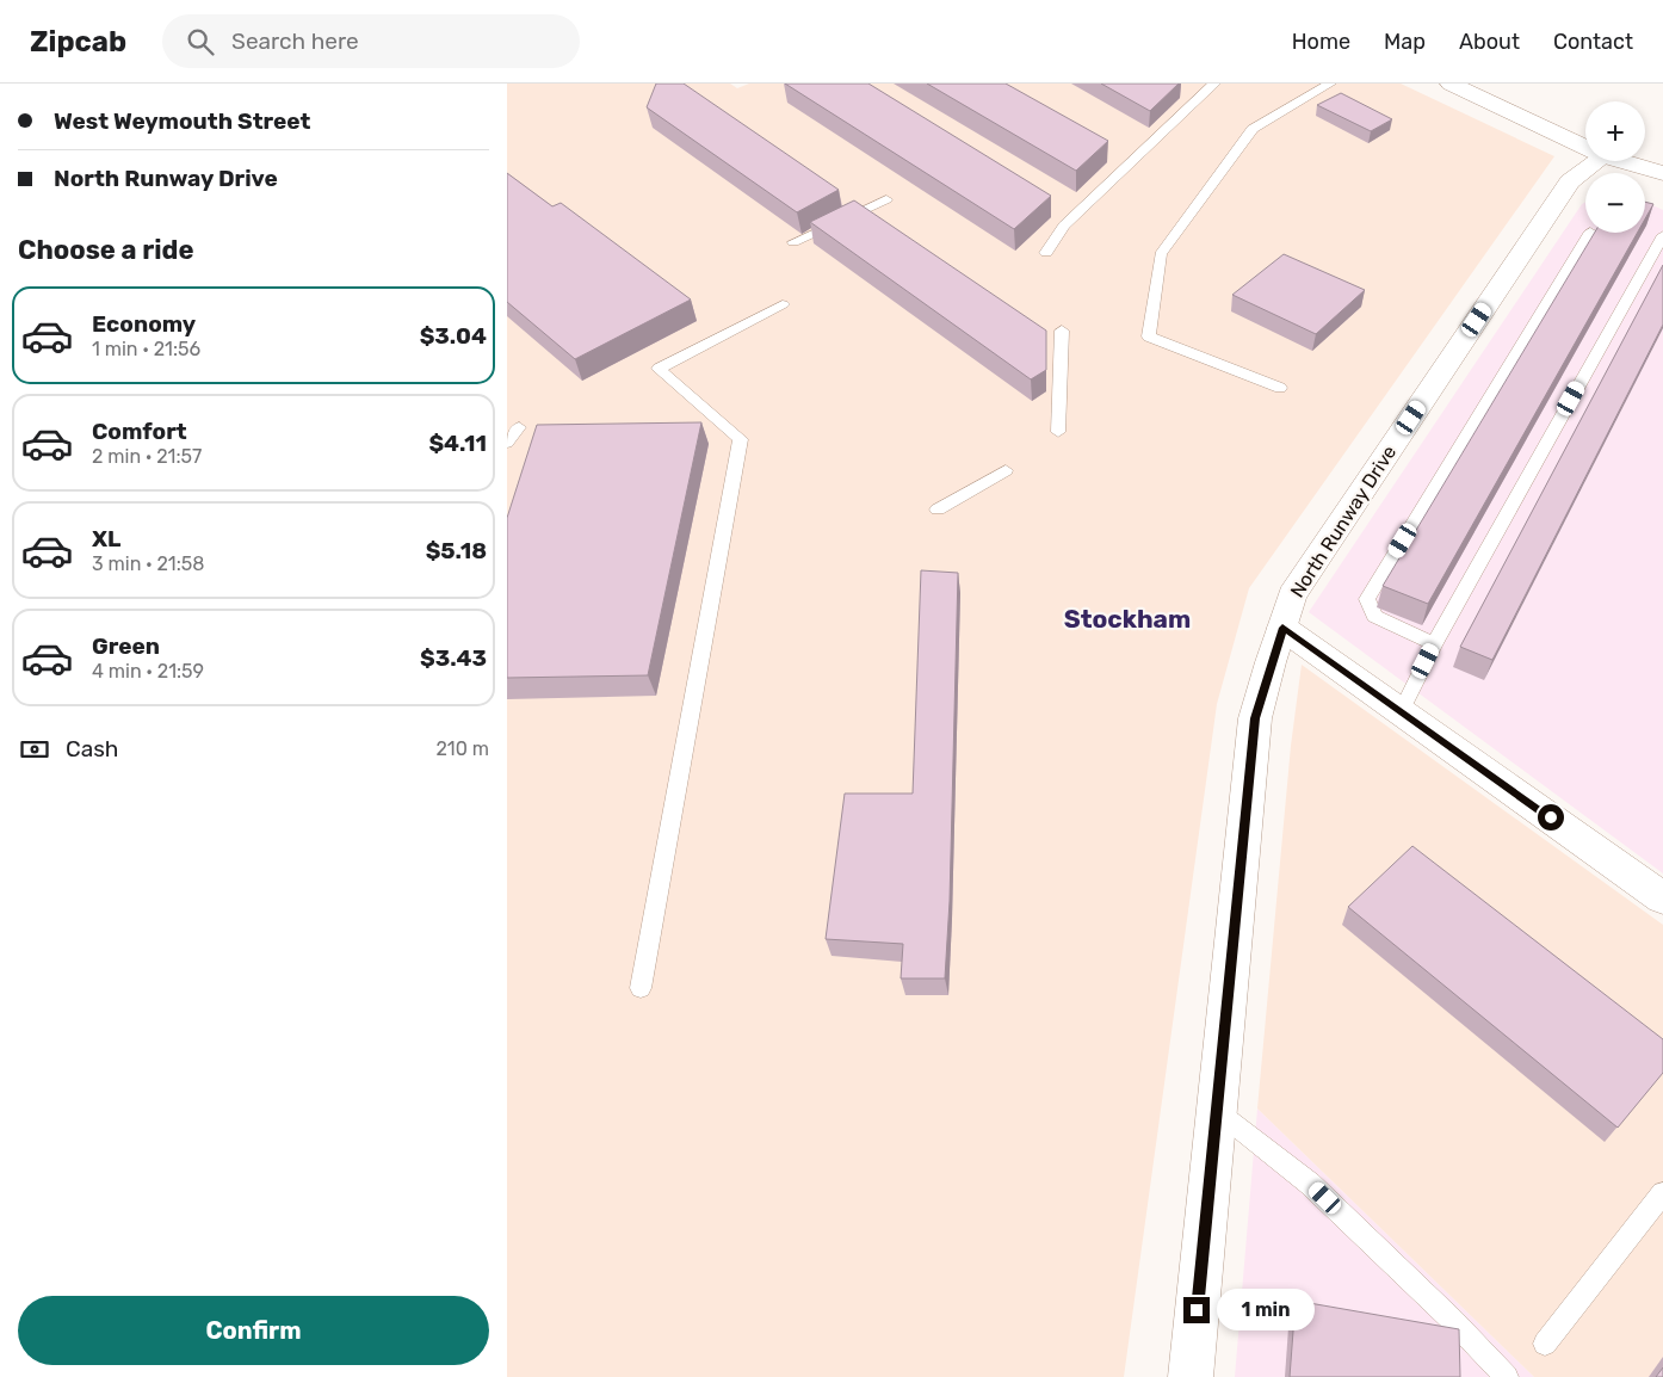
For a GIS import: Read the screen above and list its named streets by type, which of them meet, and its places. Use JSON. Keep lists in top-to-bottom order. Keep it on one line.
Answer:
{"streets":{"street":["North Runway Drive"]},"districts":["Stockham"],"page":{"header":"Zipcab","search":"Search here","nav":["Home","Map","About","Contact"],"banner":["West Weymouth Street","North Runway Drive"],"map_buttons":["+","−"],"heading":"Choose a ride","list":[{"name":"Economy","note":"1 min · 21:56","value":"$3.04"},{"name":"Comfort","note":"2 min · 21:57","value":"$4.11"},{"name":"XL","note":"3 min · 21:58","value":"$5.18"},{"name":"Green","note":"4 min · 21:59","value":"$3.43"}],"pay":["Cash","210 m"],"buttons":"Confirm","bubble":"1 min"}}
